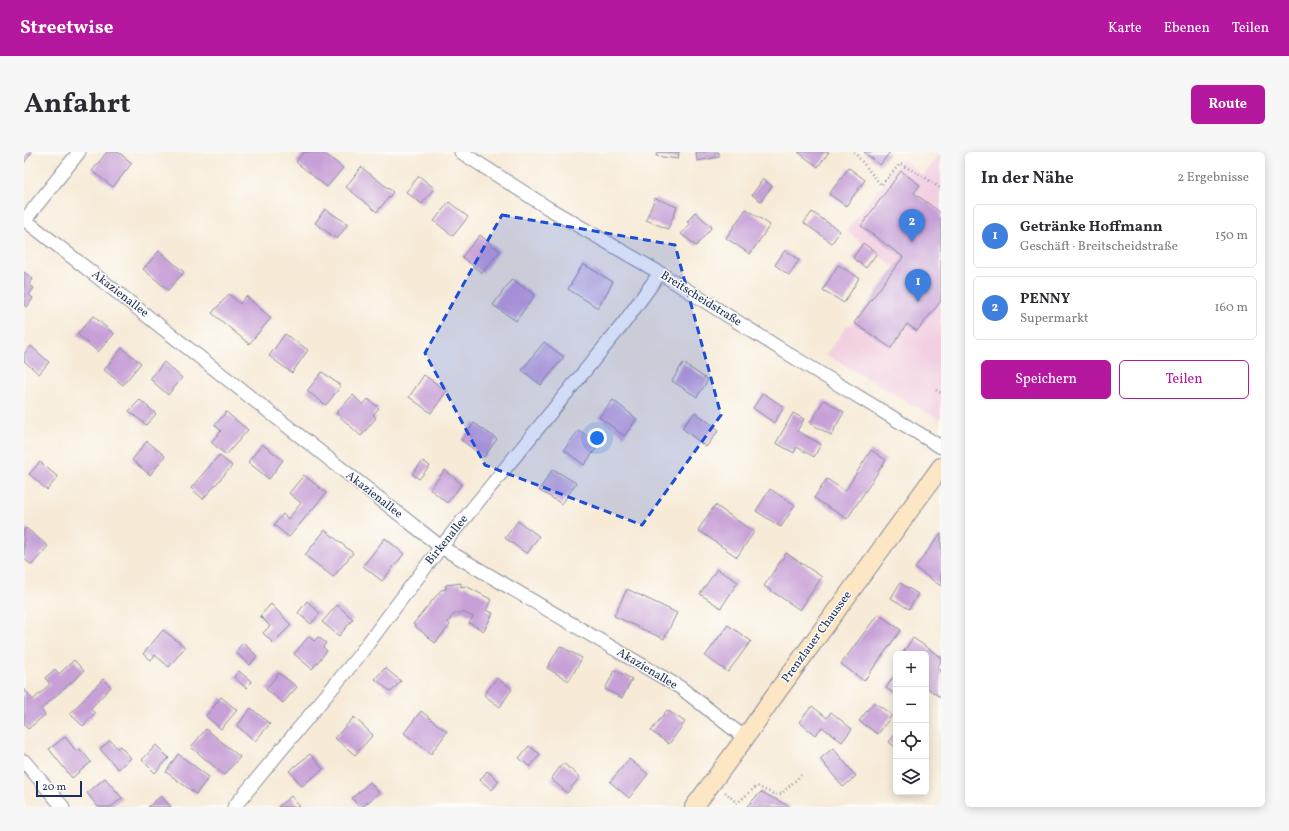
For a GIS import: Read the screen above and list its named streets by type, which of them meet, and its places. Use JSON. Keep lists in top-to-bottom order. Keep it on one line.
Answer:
{"streets":{"main road":["Prenzlauer Chaussee"],"street":["Akazienallee","Breitscheidstraße","Birkenallee"]},"crossings":[["Akazienallee","Birkenallee"],["Akazienallee","Prenzlauer Chaussee"],["Breitscheidstraße","Birkenallee"]],"scale_bar":"20 m","page":{"header":"Streetwise","nav":["Karte","Ebenen","Teilen"],"title":"Anfahrt","buttons":["Route",["Speichern","Teilen"]],"heading":["In der Nähe","2 Ergebnisse"],"list":[{"mark":"1","name":"Getränke Hoffmann","note":"Geschäft · Breitscheidstraße","value":"150 m"},{"mark":"2","name":"PENNY","note":"Supermarkt","value":"160 m"}],"pins":["2","1"],"map_buttons":["+","−"],"scale":"20 m"}}
